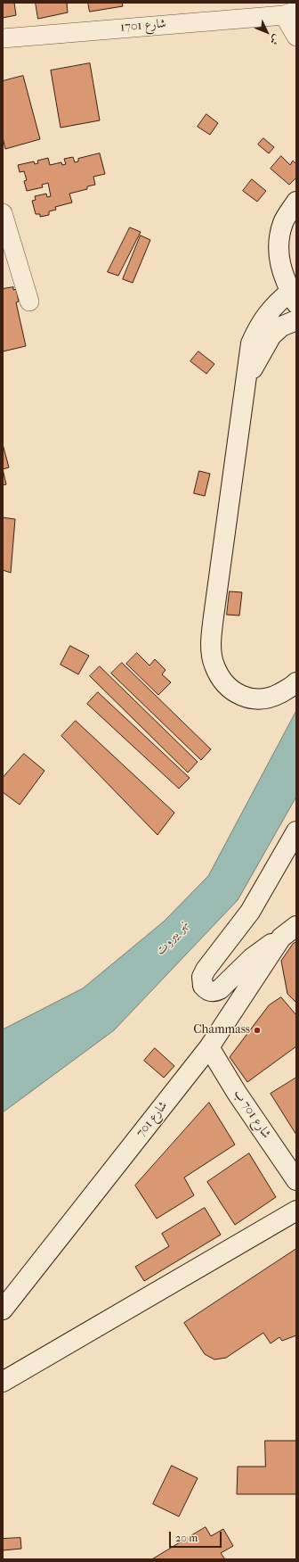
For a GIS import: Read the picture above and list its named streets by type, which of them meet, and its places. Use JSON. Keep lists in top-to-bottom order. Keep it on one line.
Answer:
{"streets":{"street":["شارع 1701","شارع 701 ب","شارع 701"]},"crossings":[["شارع 701 ب","شارع 701"]],"water":["نهر بيروت"],"places":["Chammass"],"scale_bar":"20 m","north":"bottom right"}
